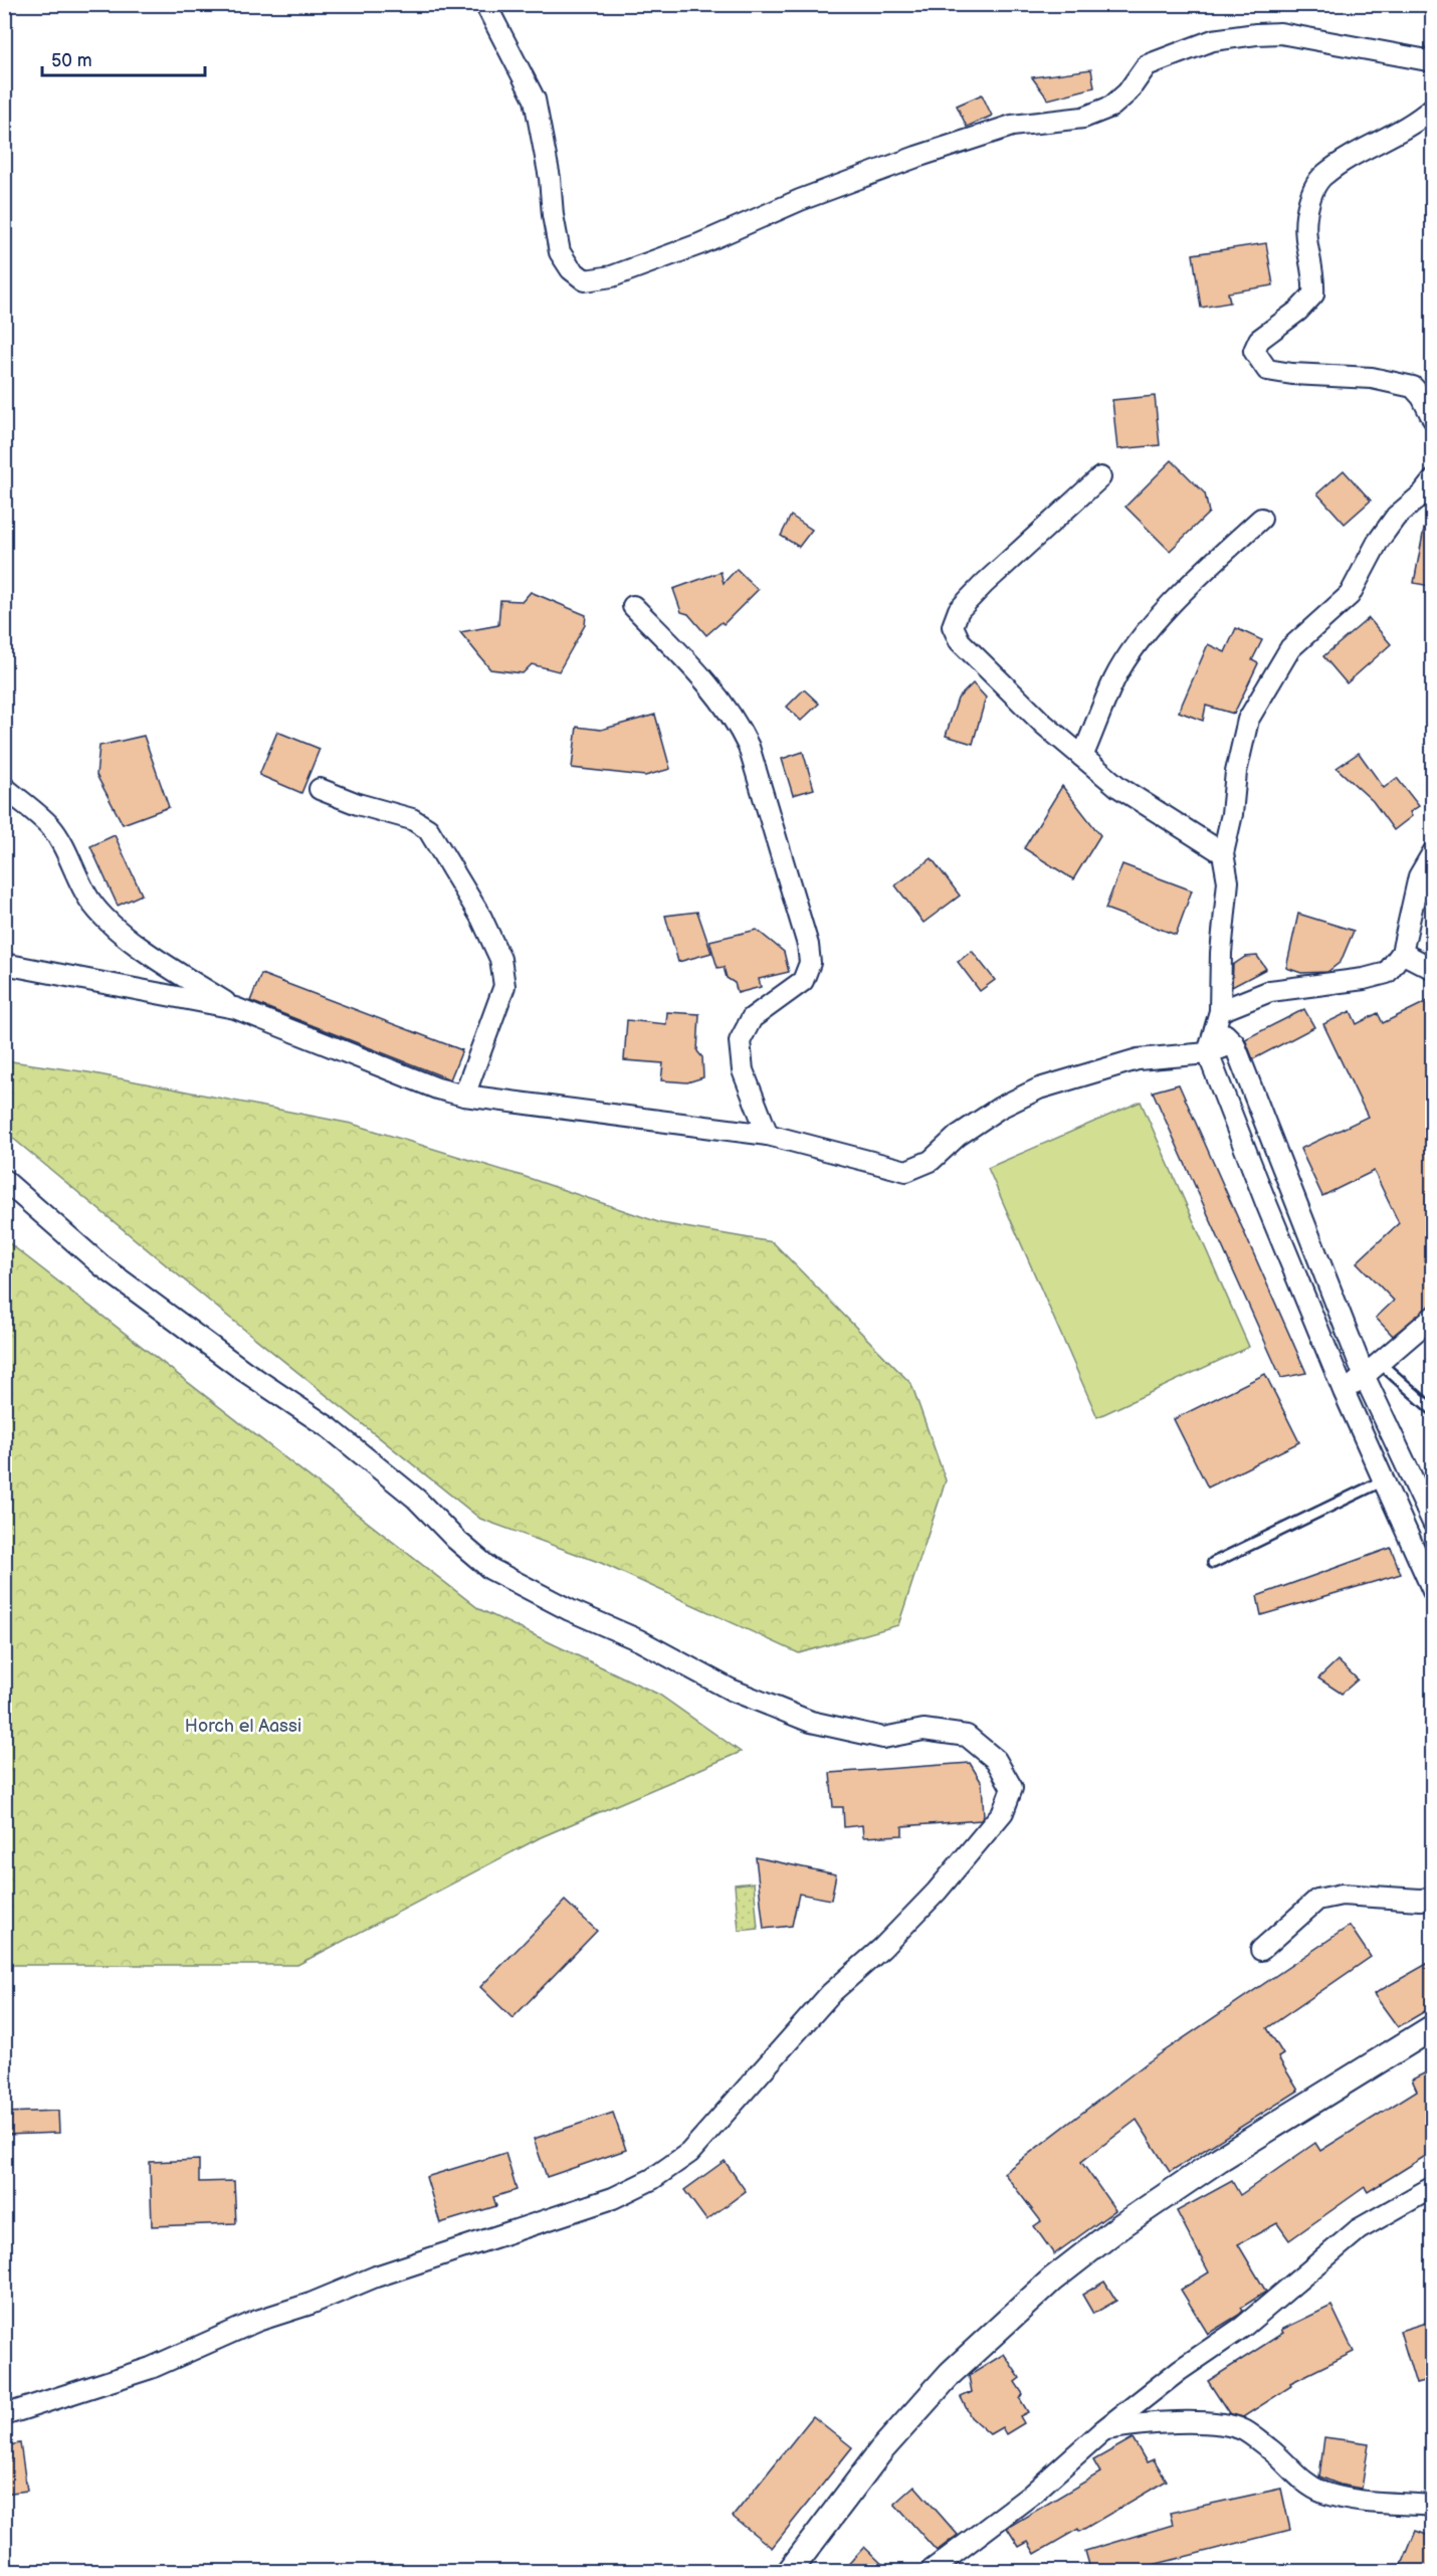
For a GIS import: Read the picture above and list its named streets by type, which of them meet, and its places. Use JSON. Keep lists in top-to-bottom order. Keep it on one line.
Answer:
{"parks":["Horch el Aassi"],"scale_bar":"50 m"}
